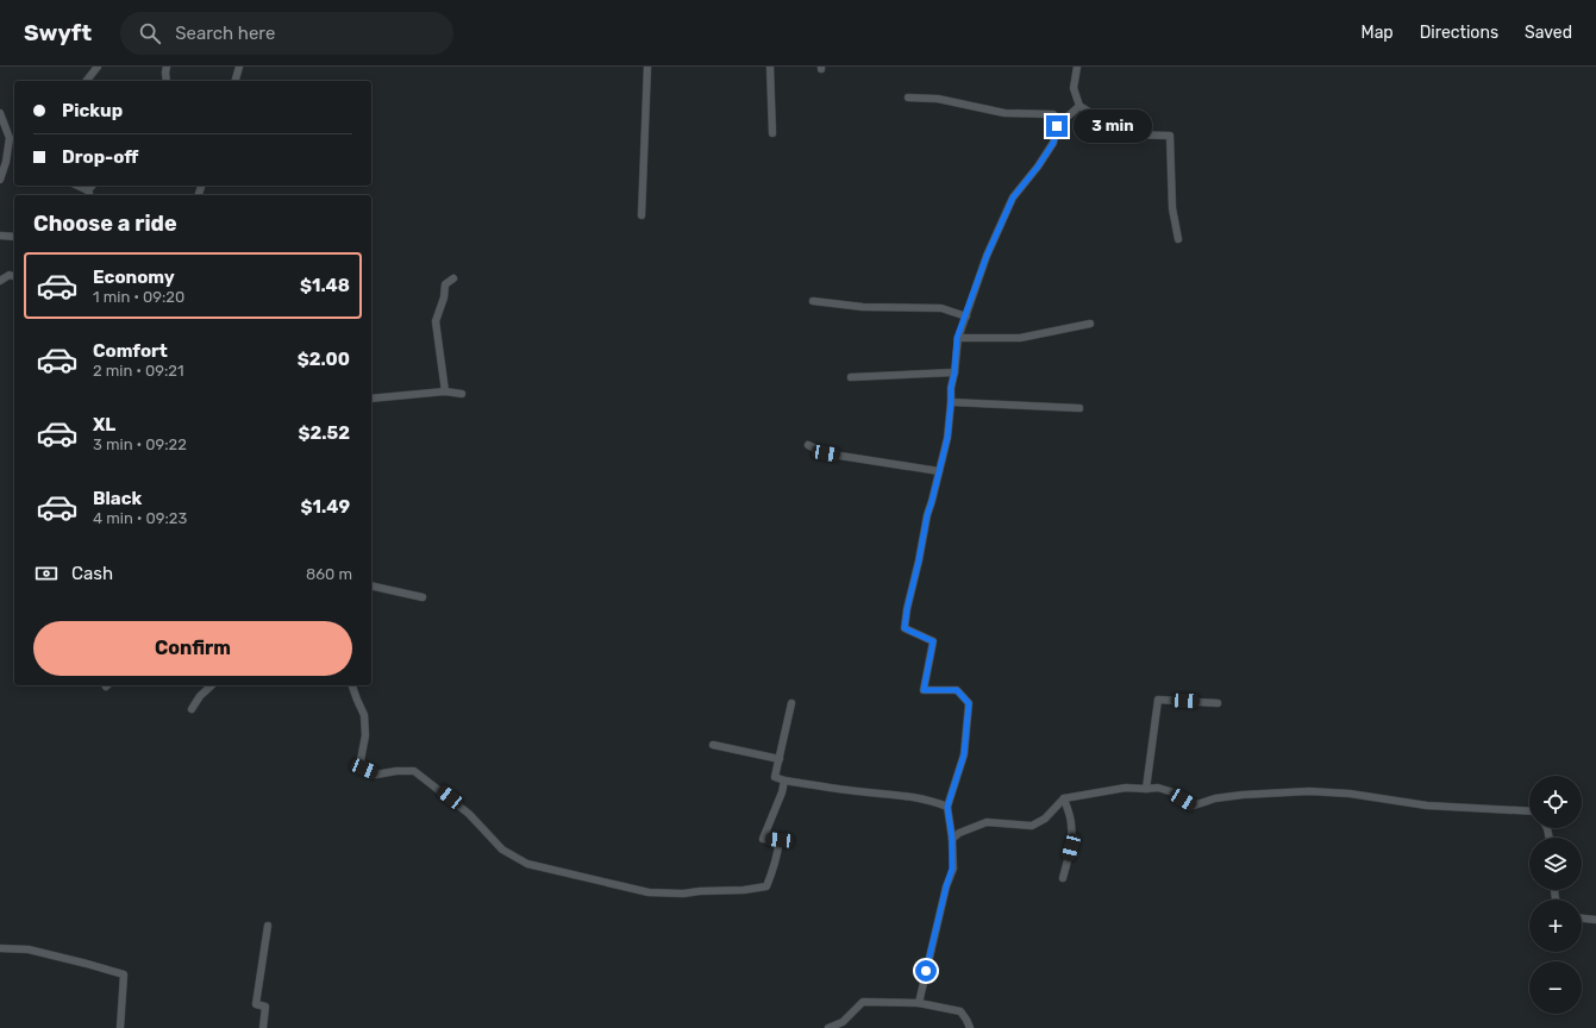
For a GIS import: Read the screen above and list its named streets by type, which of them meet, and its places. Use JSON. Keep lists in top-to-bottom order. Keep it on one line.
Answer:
{"page":{"header":"Swyft","search":"Search here","nav":["Map","Directions","Saved"],"banner":["Pickup","Drop-off"],"bubble":"3 min","heading":"Choose a ride","list":[{"name":"Economy","note":"1 min · 09:20","value":"$1.48"},{"name":"Comfort","note":"2 min · 09:21","value":"$2.00"},{"name":"XL","note":"3 min · 09:22","value":"$2.52"},{"name":"Black","note":"4 min · 09:23","value":"$1.49"}],"pay":["Cash","860 m"],"buttons":"Confirm","map_buttons":["+","−"]}}
